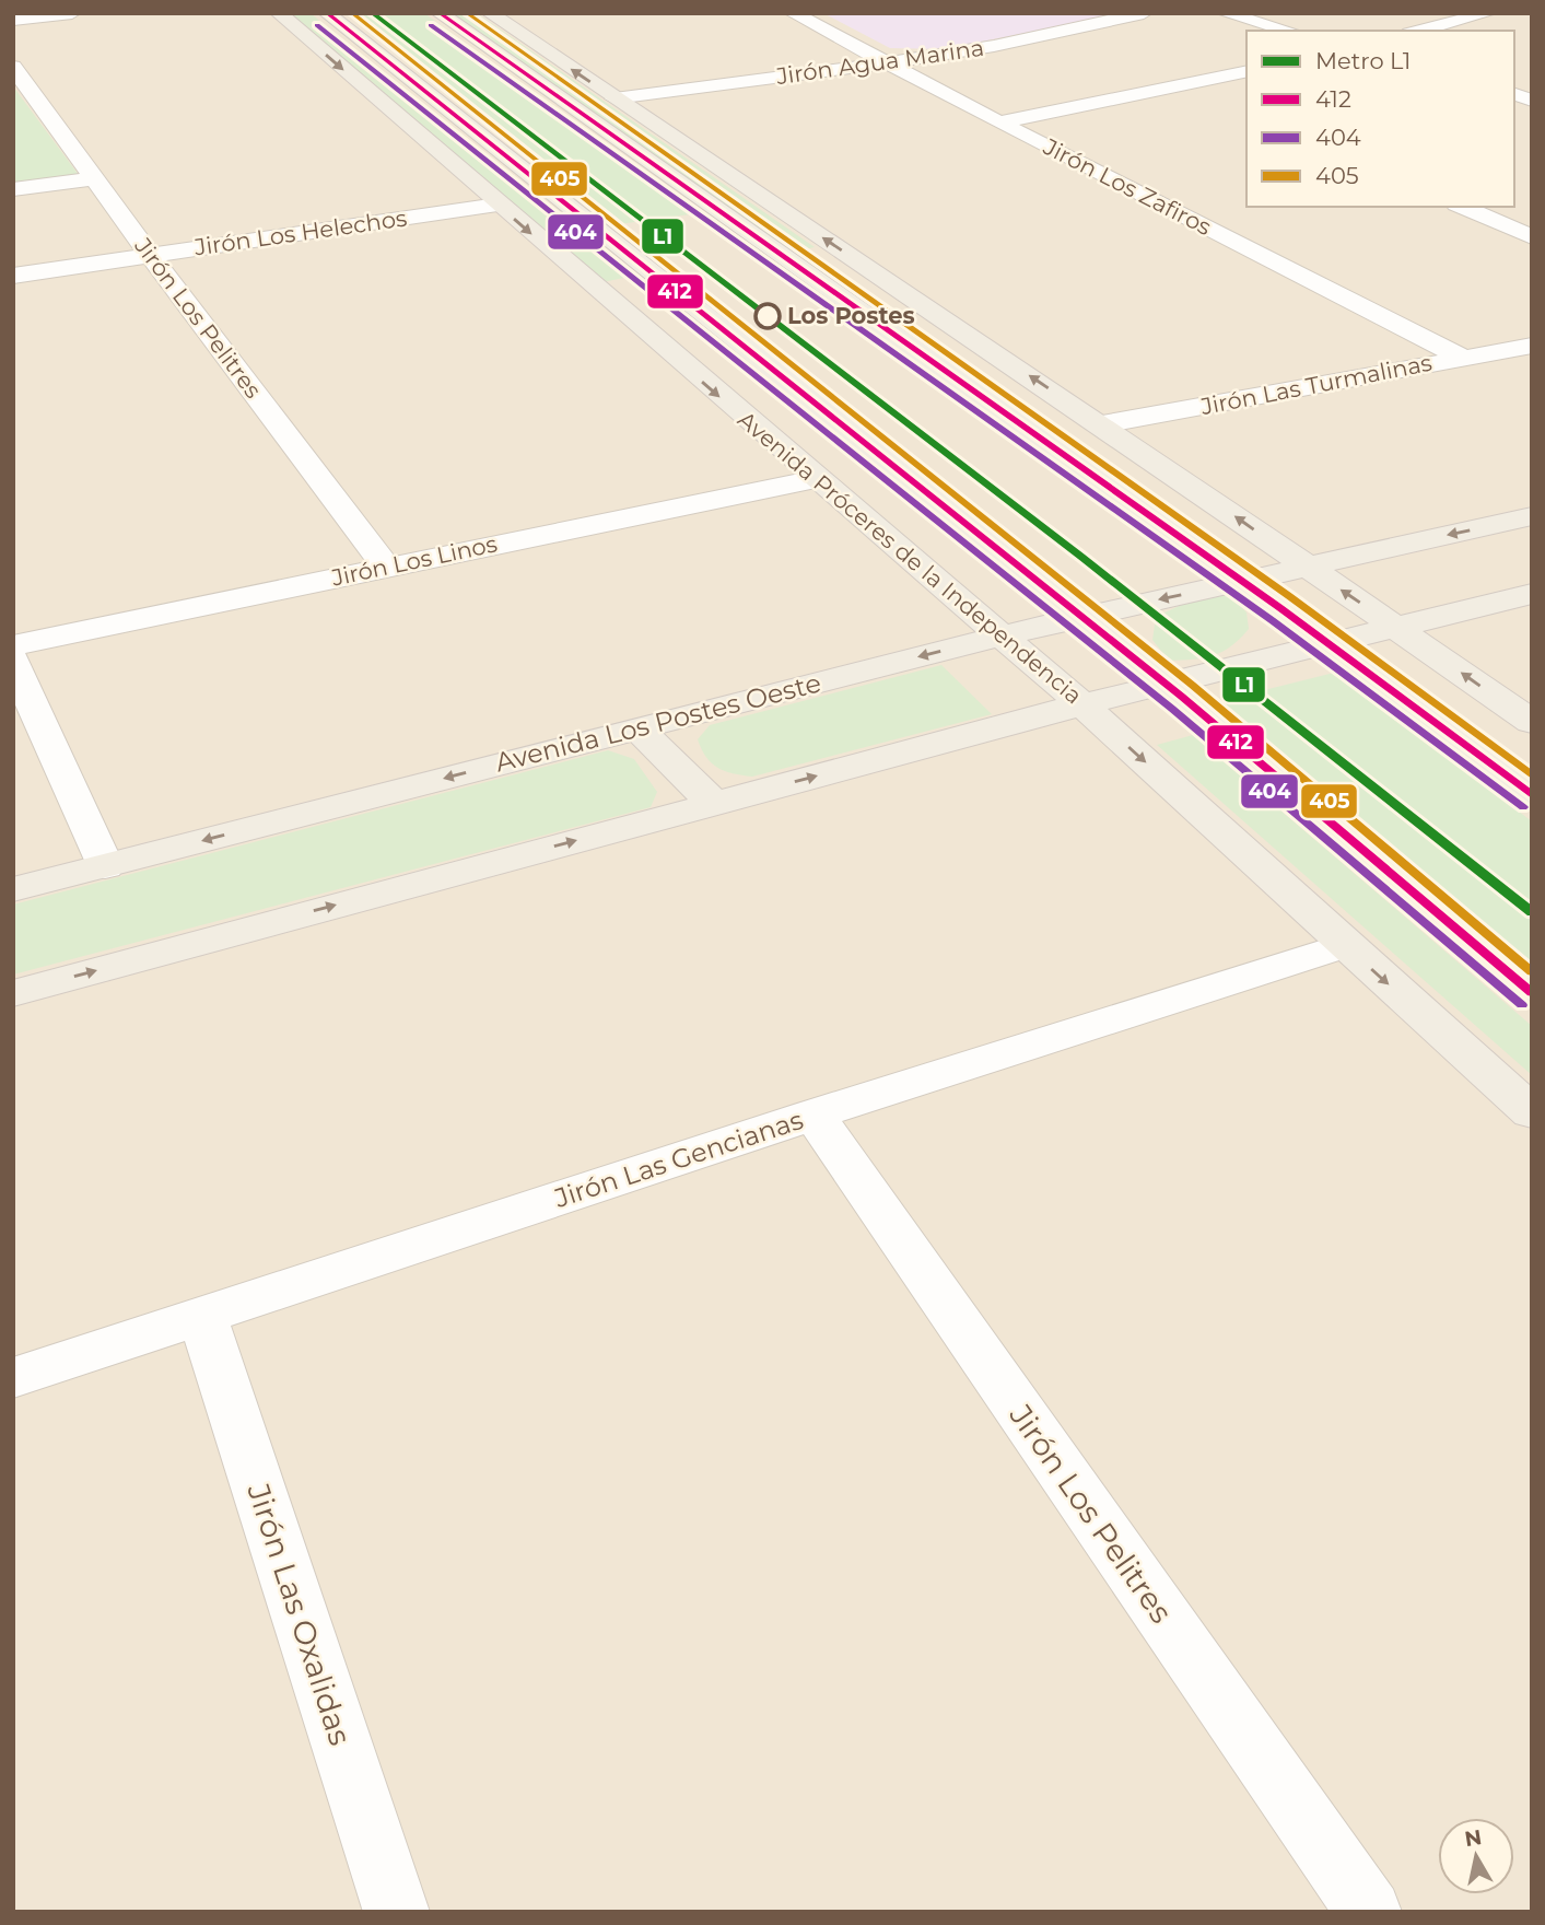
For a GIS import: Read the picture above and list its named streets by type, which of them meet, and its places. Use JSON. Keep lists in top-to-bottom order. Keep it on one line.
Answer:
{"streets":{"main road":["Avenida Próceres de la Independencia","Avenida Los Postes Oeste"],"street":["Jirón Agua Marina","Jirón Los Zafiros","Jirón Los Helechos","Jirón Los Pelitres","Jirón Las Turmalinas","Jirón Los Linos","Jirón Las Gencianas","Jirón Las Oxalidas"]},"crossings":[["Jirón Agua Marina","Jirón Los Zafiros"],["Jirón Los Zafiros","Jirón Las Turmalinas"],["Jirón Los Helechos","Jirón Los Pelitres"],["Jirón Los Helechos","Avenida Próceres de la Independencia"],["Jirón Los Pelitres","Jirón Los Linos"],["Jirón Los Pelitres","Jirón Las Gencianas"],["Avenida Próceres de la Independencia","Jirón Los Linos"],["Avenida Próceres de la Independencia","Avenida Los Postes Oeste"],["Avenida Próceres de la Independencia","Jirón Las Gencianas"],["Jirón Las Gencianas","Jirón Las Oxalidas"]],"places":["Los Postes"],"lines":["metro line L1","transit line 412","transit line 405","transit line 404"],"legend":["Metro L1","412","404","405"],"north":"top"}
